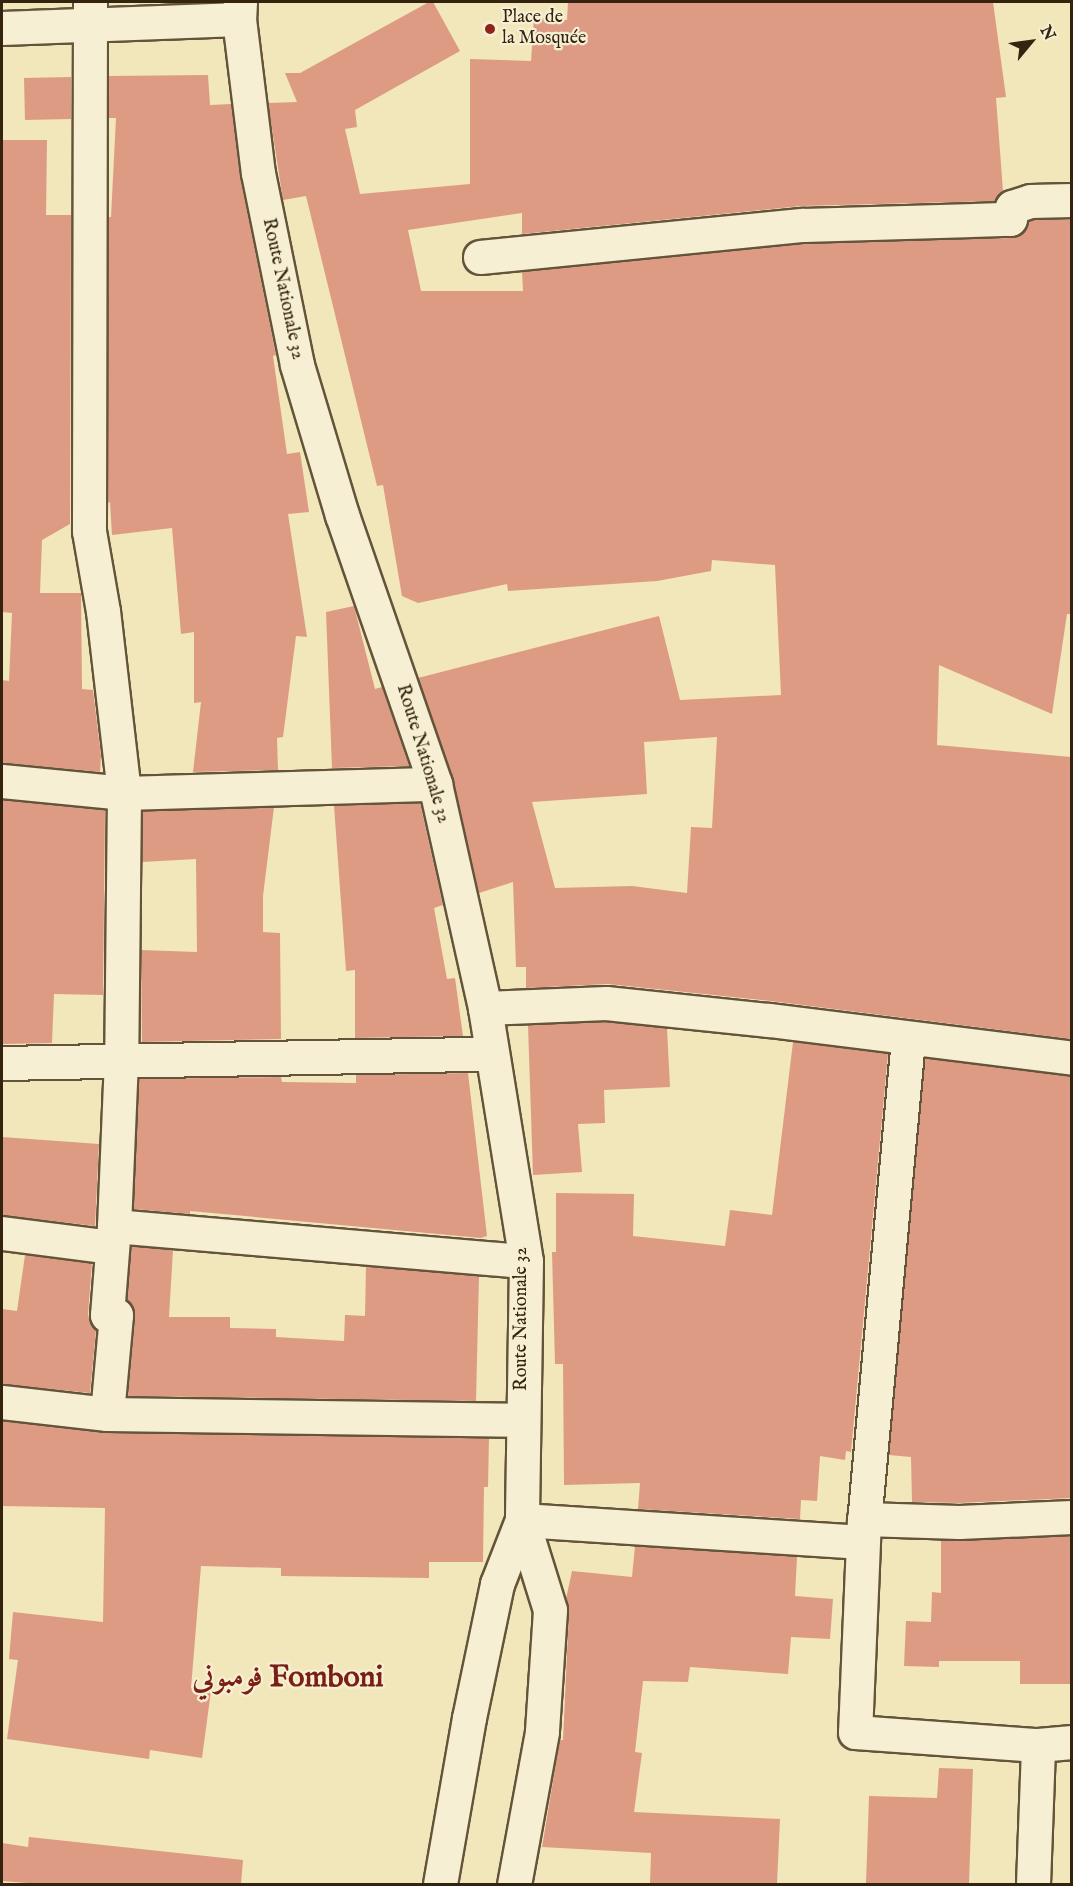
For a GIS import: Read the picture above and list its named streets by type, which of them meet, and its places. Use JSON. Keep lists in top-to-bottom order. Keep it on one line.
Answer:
{"streets":{"street":["Route Nationale 32"]},"districts":["فومبوني Fomboni"],"places":["Place de la Mosquée"],"north":"top right"}
